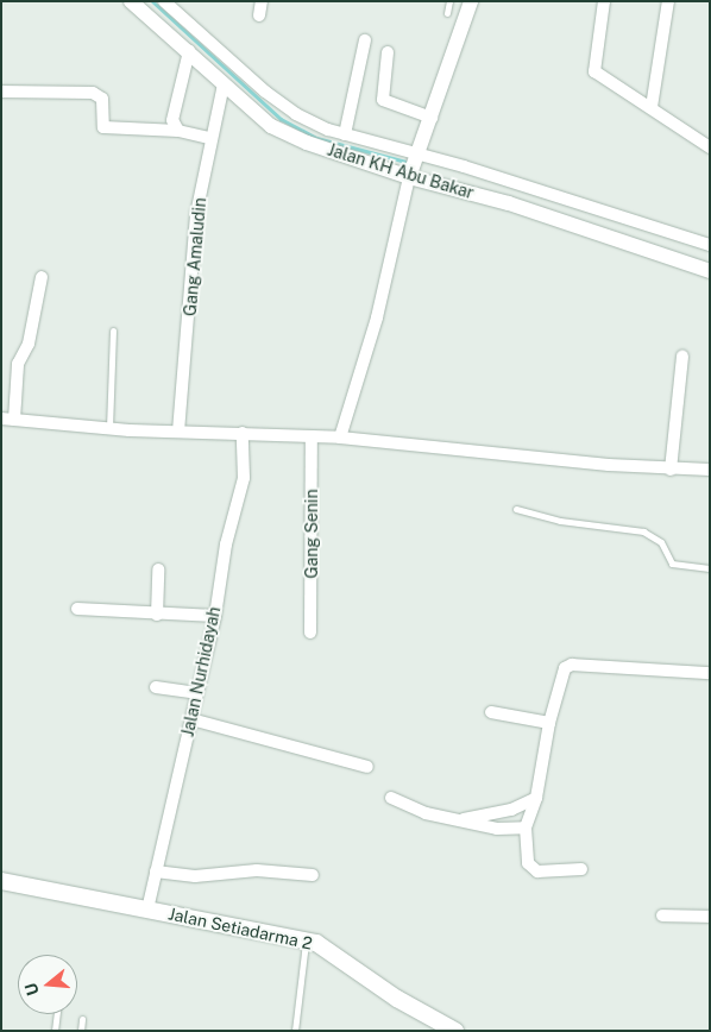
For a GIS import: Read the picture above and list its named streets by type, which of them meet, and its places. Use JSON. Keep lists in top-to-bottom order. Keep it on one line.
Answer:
{"streets":{"main road":["Jalan Setiadarma 2"],"street":["Jalan KH Abu Bakar","Gang Amaludin","Gang Senin","Jalan Nurhidayah"]},"crossings":[["Jalan KH Abu Bakar","Gang Amaludin"],["Jalan Nurhidayah","Jalan Setiadarma 2"]],"north":"left"}
